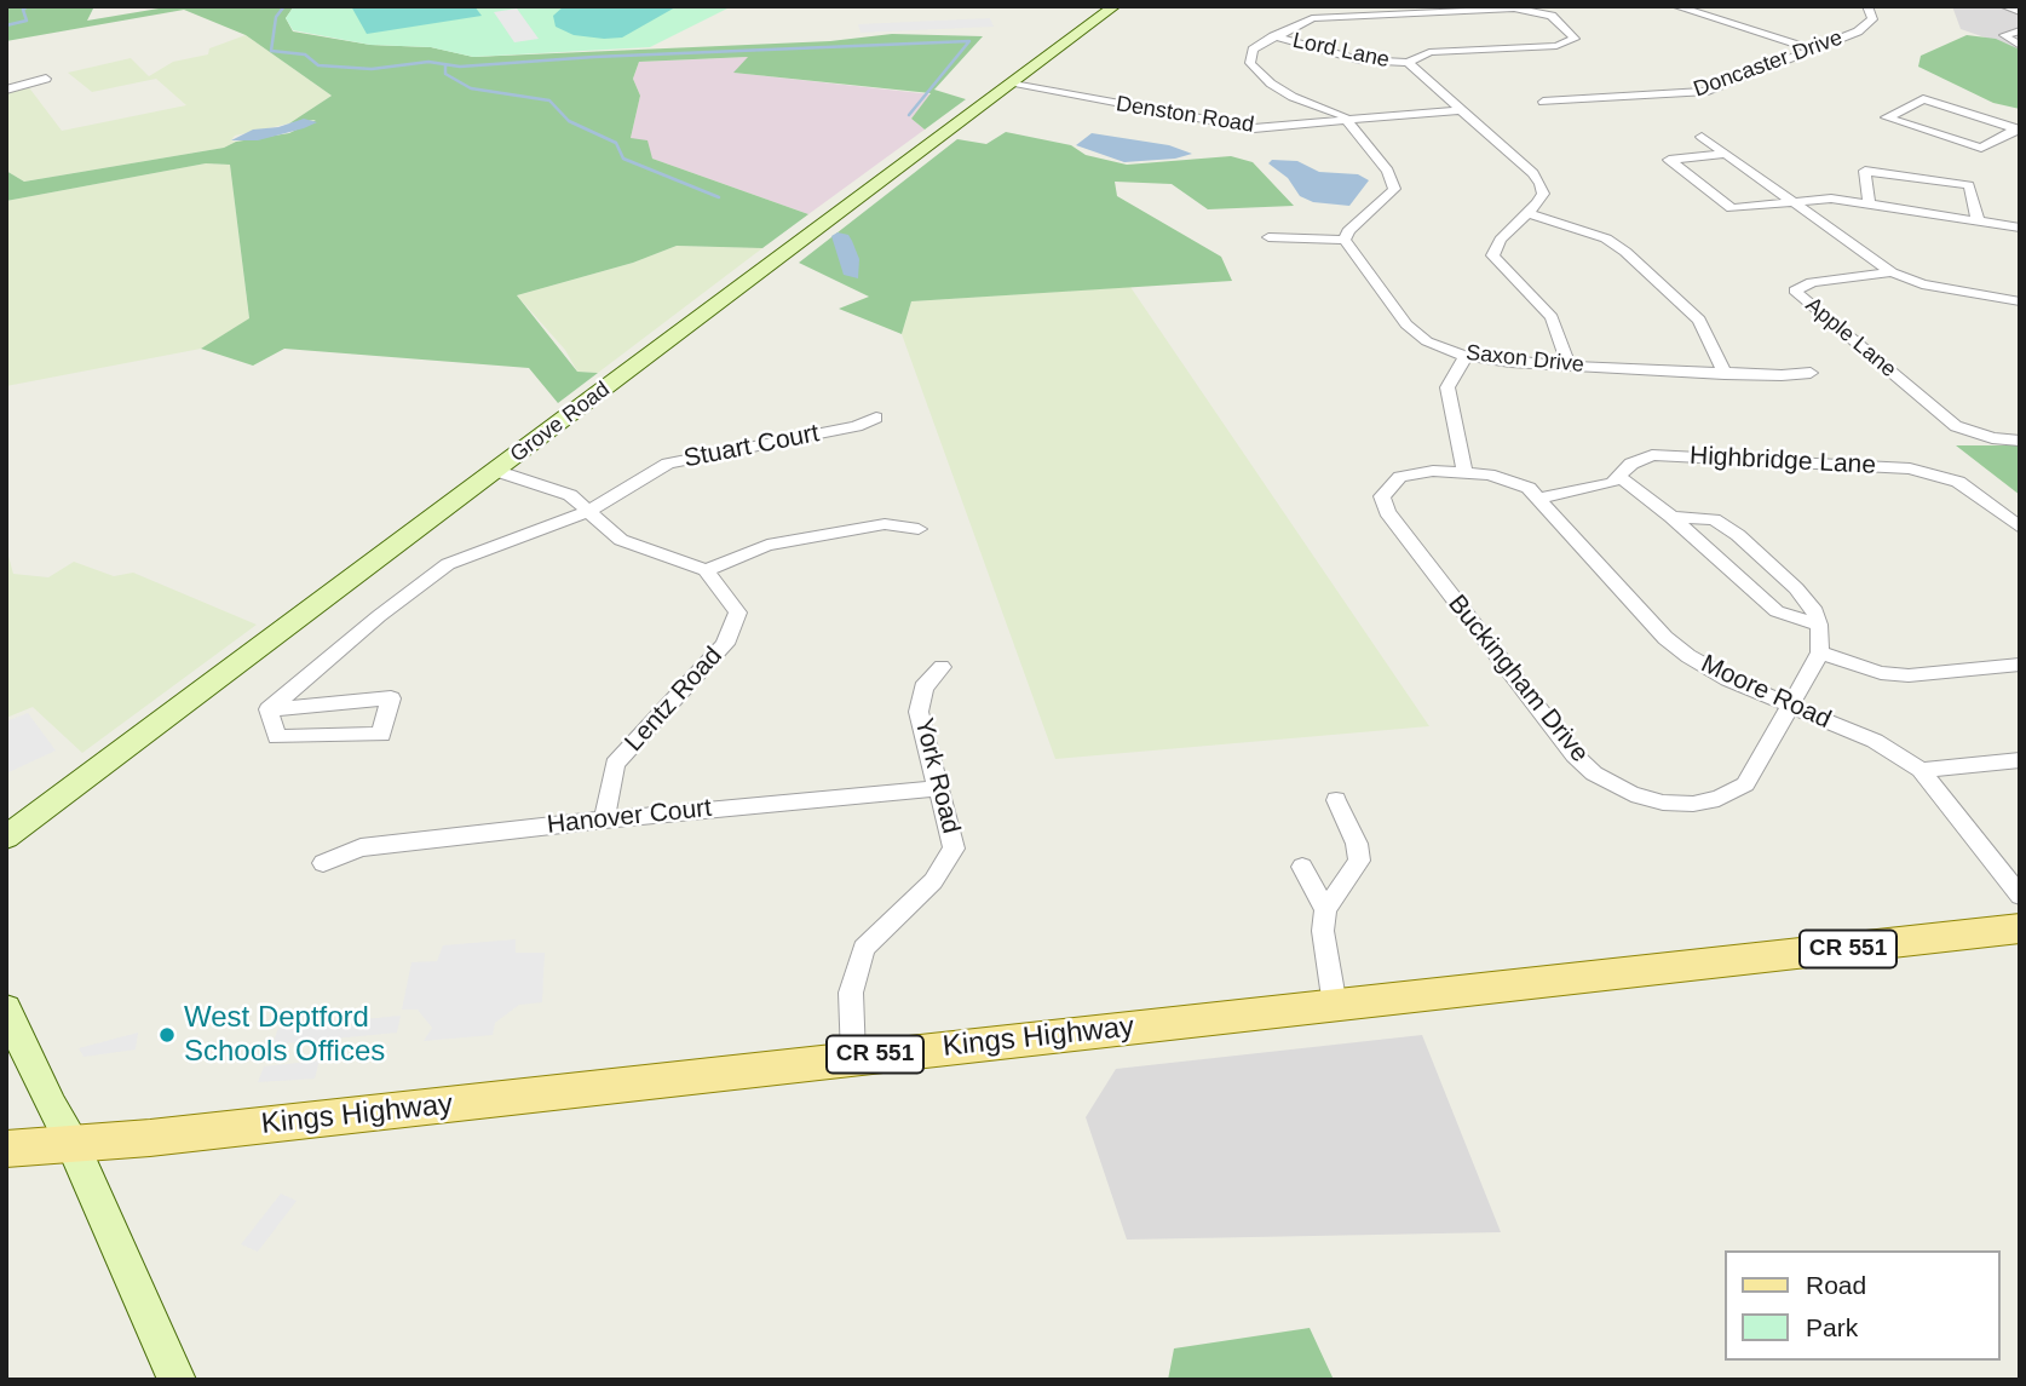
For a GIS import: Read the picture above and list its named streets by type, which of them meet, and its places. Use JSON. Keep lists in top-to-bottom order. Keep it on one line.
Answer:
{"streets":{"main road":["Grove Road","CR 551","Kings Highway"],"street":["Lord Lane","Doncaster Drive","Denston Road","Apple Lane","Saxon Drive","Stuart Court","Highbridge Lane","Buckingham Drive","Moore Road","Lentz Road","York Road","Hanover Court"]},"crossings":[["Denston Road","Grove Road"],["Highbridge Lane","Moore Road"],["Buckingham Drive","Moore Road"],["Lentz Road","Hanover Court"],["York Road","Hanover Court"],["York Road","Kings Highway"]],"places":["West Deptford Schools Offices"],"legend":["Road","Park"]}
